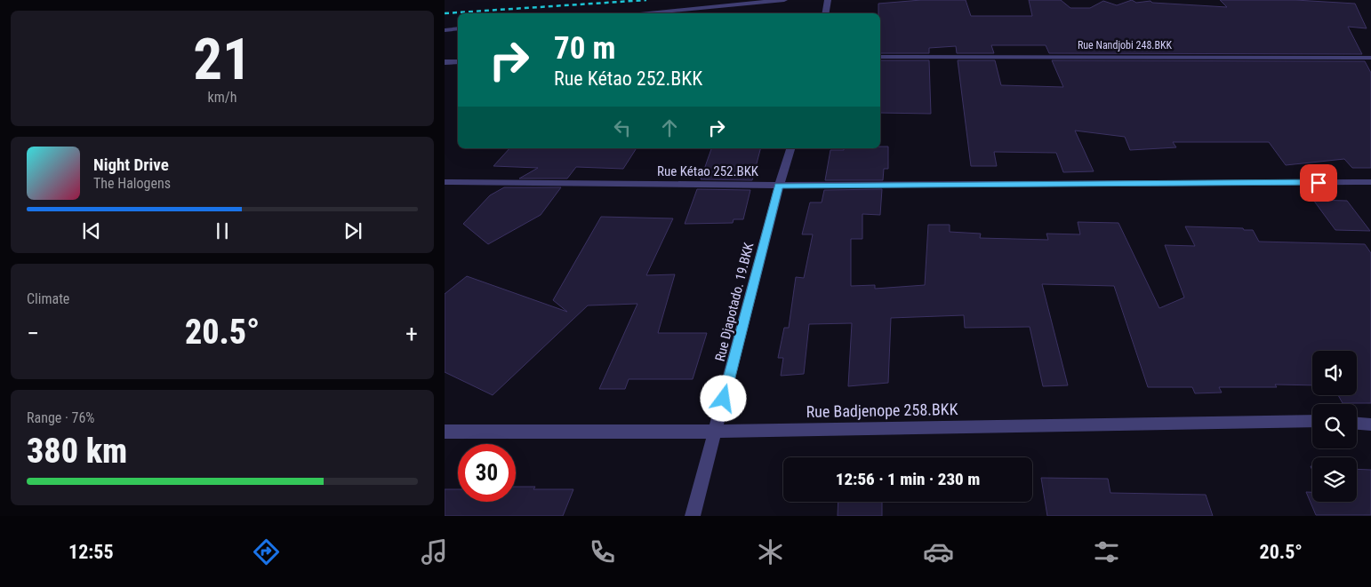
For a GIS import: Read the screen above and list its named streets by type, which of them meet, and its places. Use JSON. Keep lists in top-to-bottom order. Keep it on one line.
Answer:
{"streets":{"street":["Rue Nandjobi 248.BKK","Rue Kétao 252.BKK","Rue Djapotado. 19.BKK","Rue Badjenope 258.BKK"]},"crossings":[["Rue Kétao 252.BKK","Rue Djapotado. 19.BKK"],["Rue Djapotado. 19.BKK","Rue Badjenope 258.BKK"]],"page":{"tile":[["21","km/h"],"Climate",["Range · 76%","380 km"]],"turn":["70 m","Rue Kétao 252.BKK"],"song":["Night Drive","The Halogens"],"heat":["−","20.5°","+"],"limit":"30","trip":"12:56 · 1 min · 230 m","tabs":["12:55","20.5°"]}}
